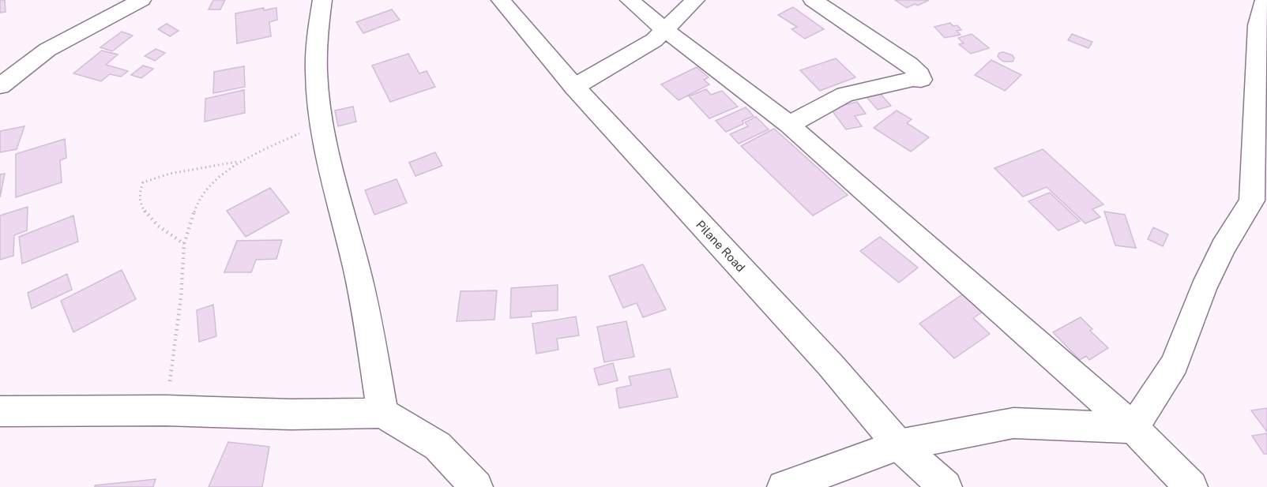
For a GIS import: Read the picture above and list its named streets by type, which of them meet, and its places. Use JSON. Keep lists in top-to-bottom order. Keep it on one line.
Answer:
{"streets":{"street":["Pilane Road"]}}
